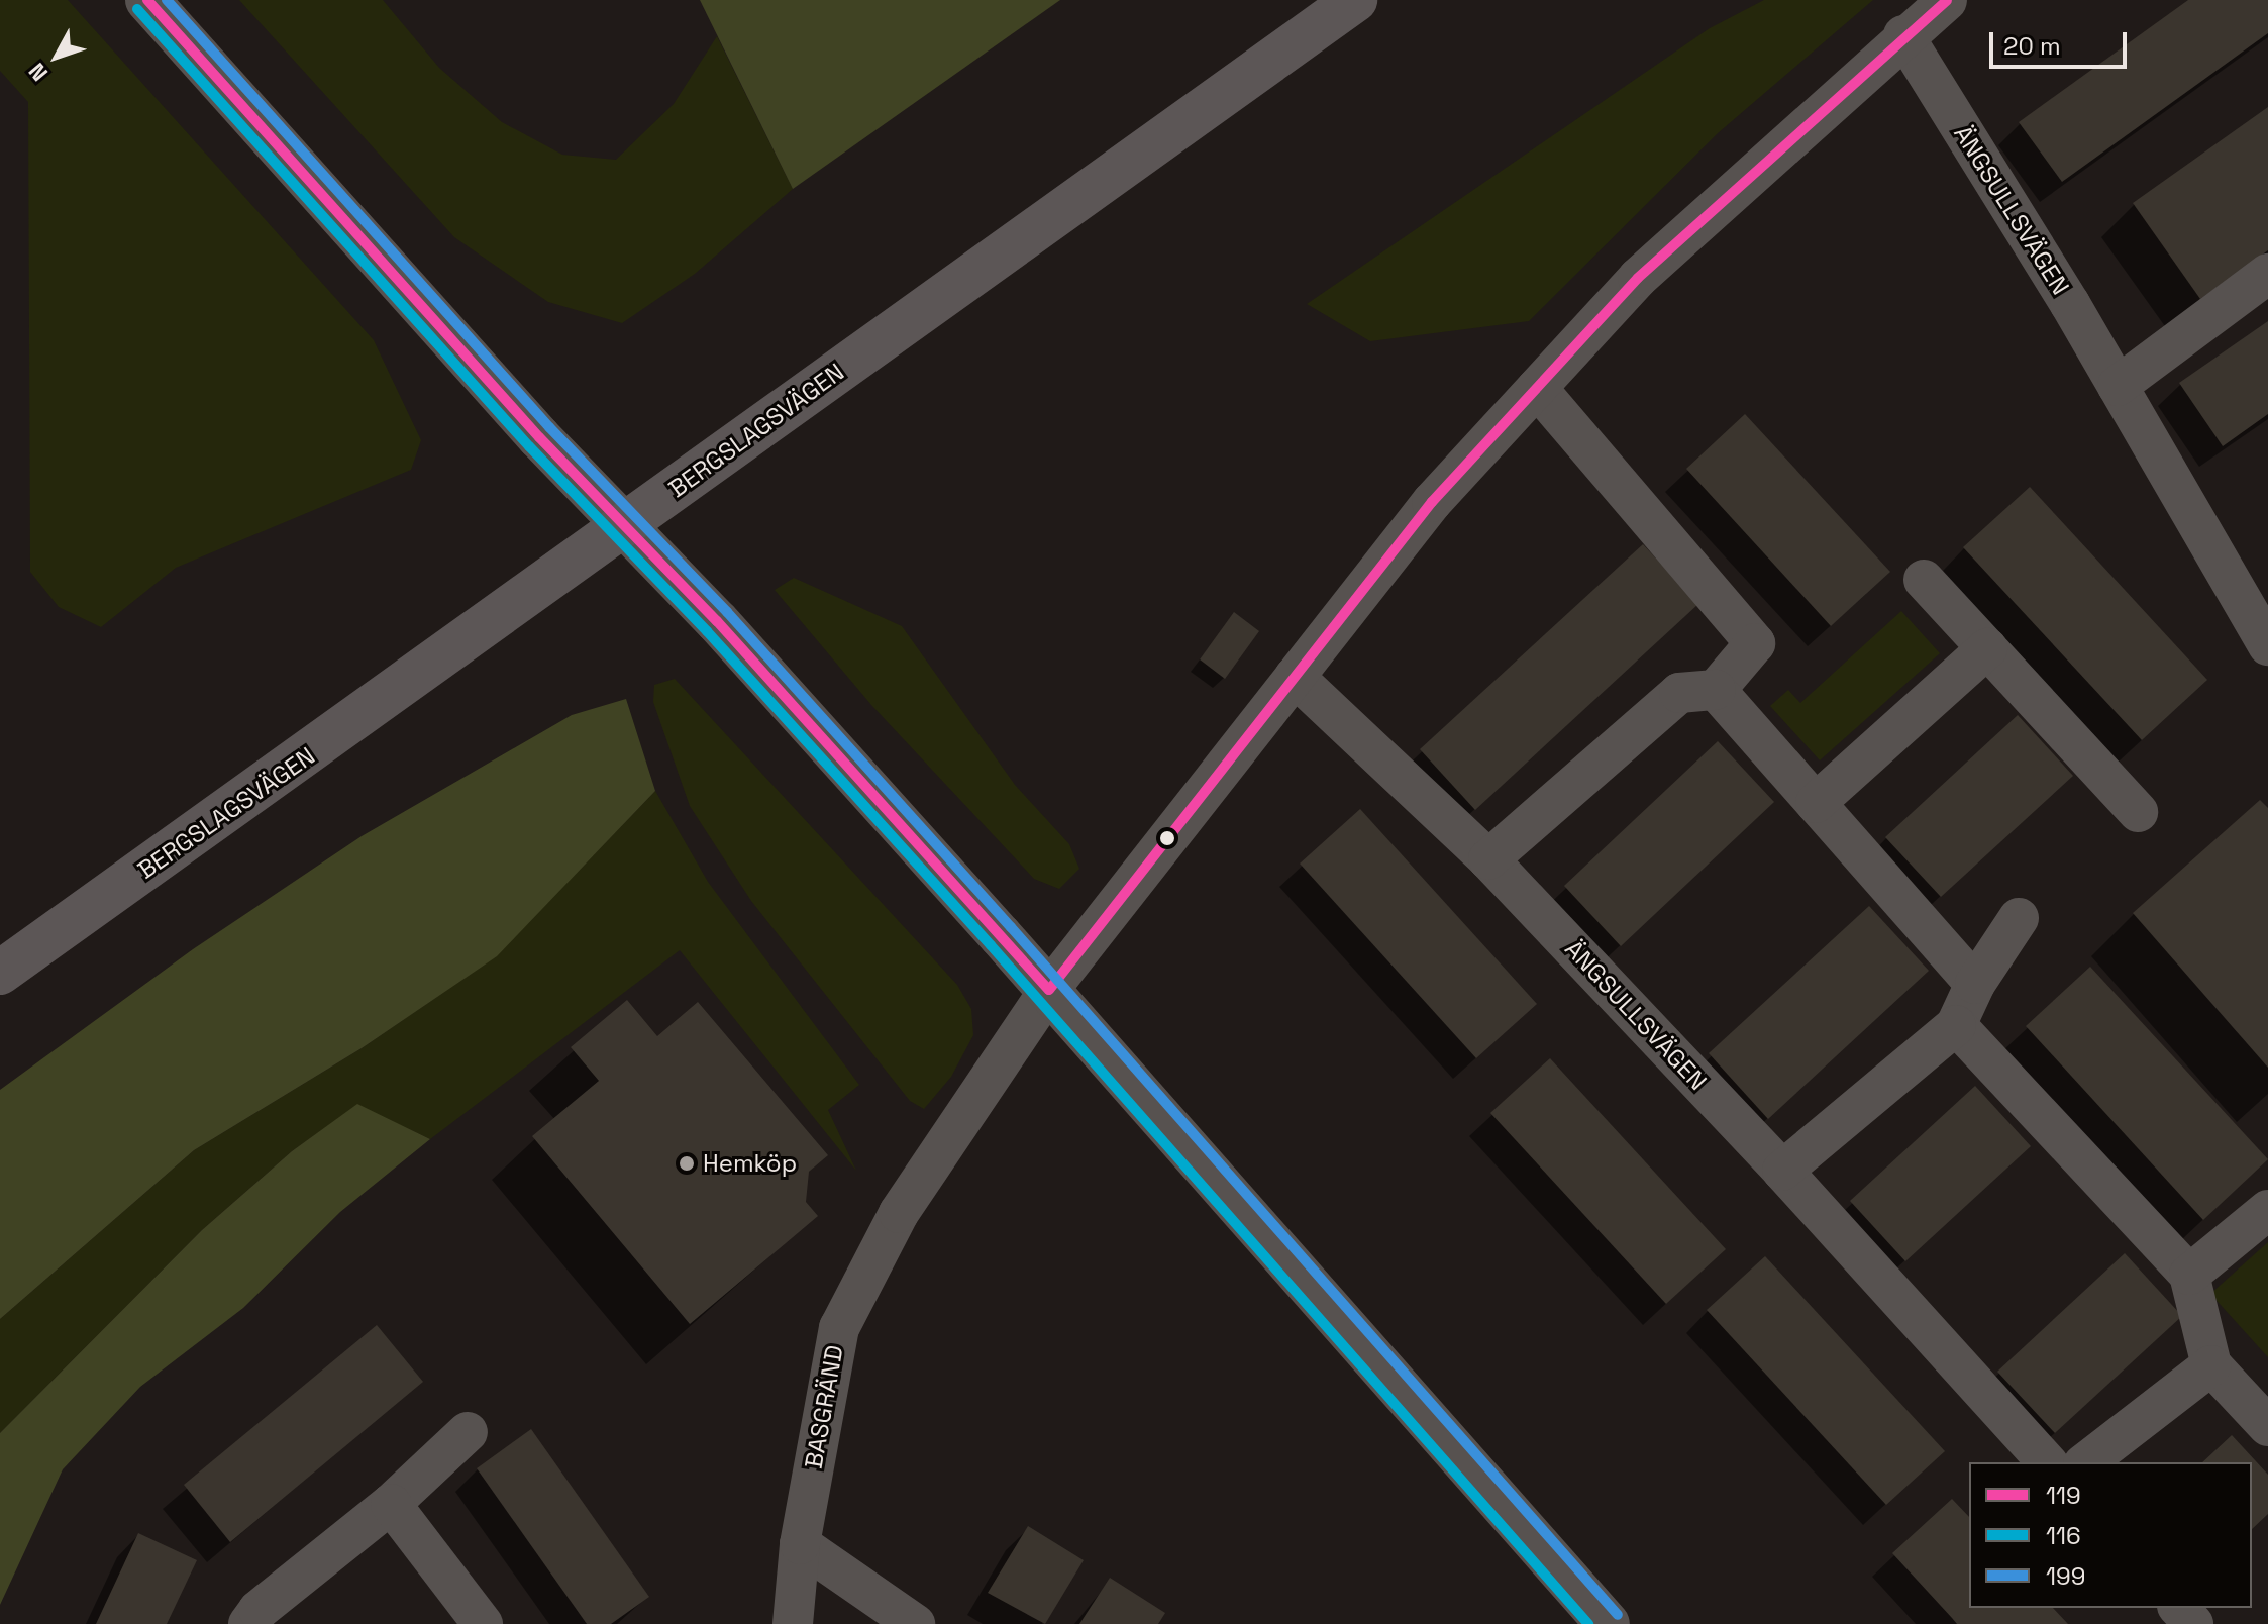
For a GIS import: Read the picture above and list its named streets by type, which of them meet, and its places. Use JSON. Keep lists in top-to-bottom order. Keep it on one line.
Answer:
{"streets":{"main road":["BERGSLAGSVÄGEN"],"street":["ÄNGSULLSVÄGEN","BASGRÄND"]},"crossings":[["ÄNGSULLSVÄGEN","BASGRÄND"]],"places":["Hemköp"],"lines":["transit line 119","transit line 199","transit line 116"],"legend":["119","116","199"],"scale_bar":"20 m","north":"bottom left"}
